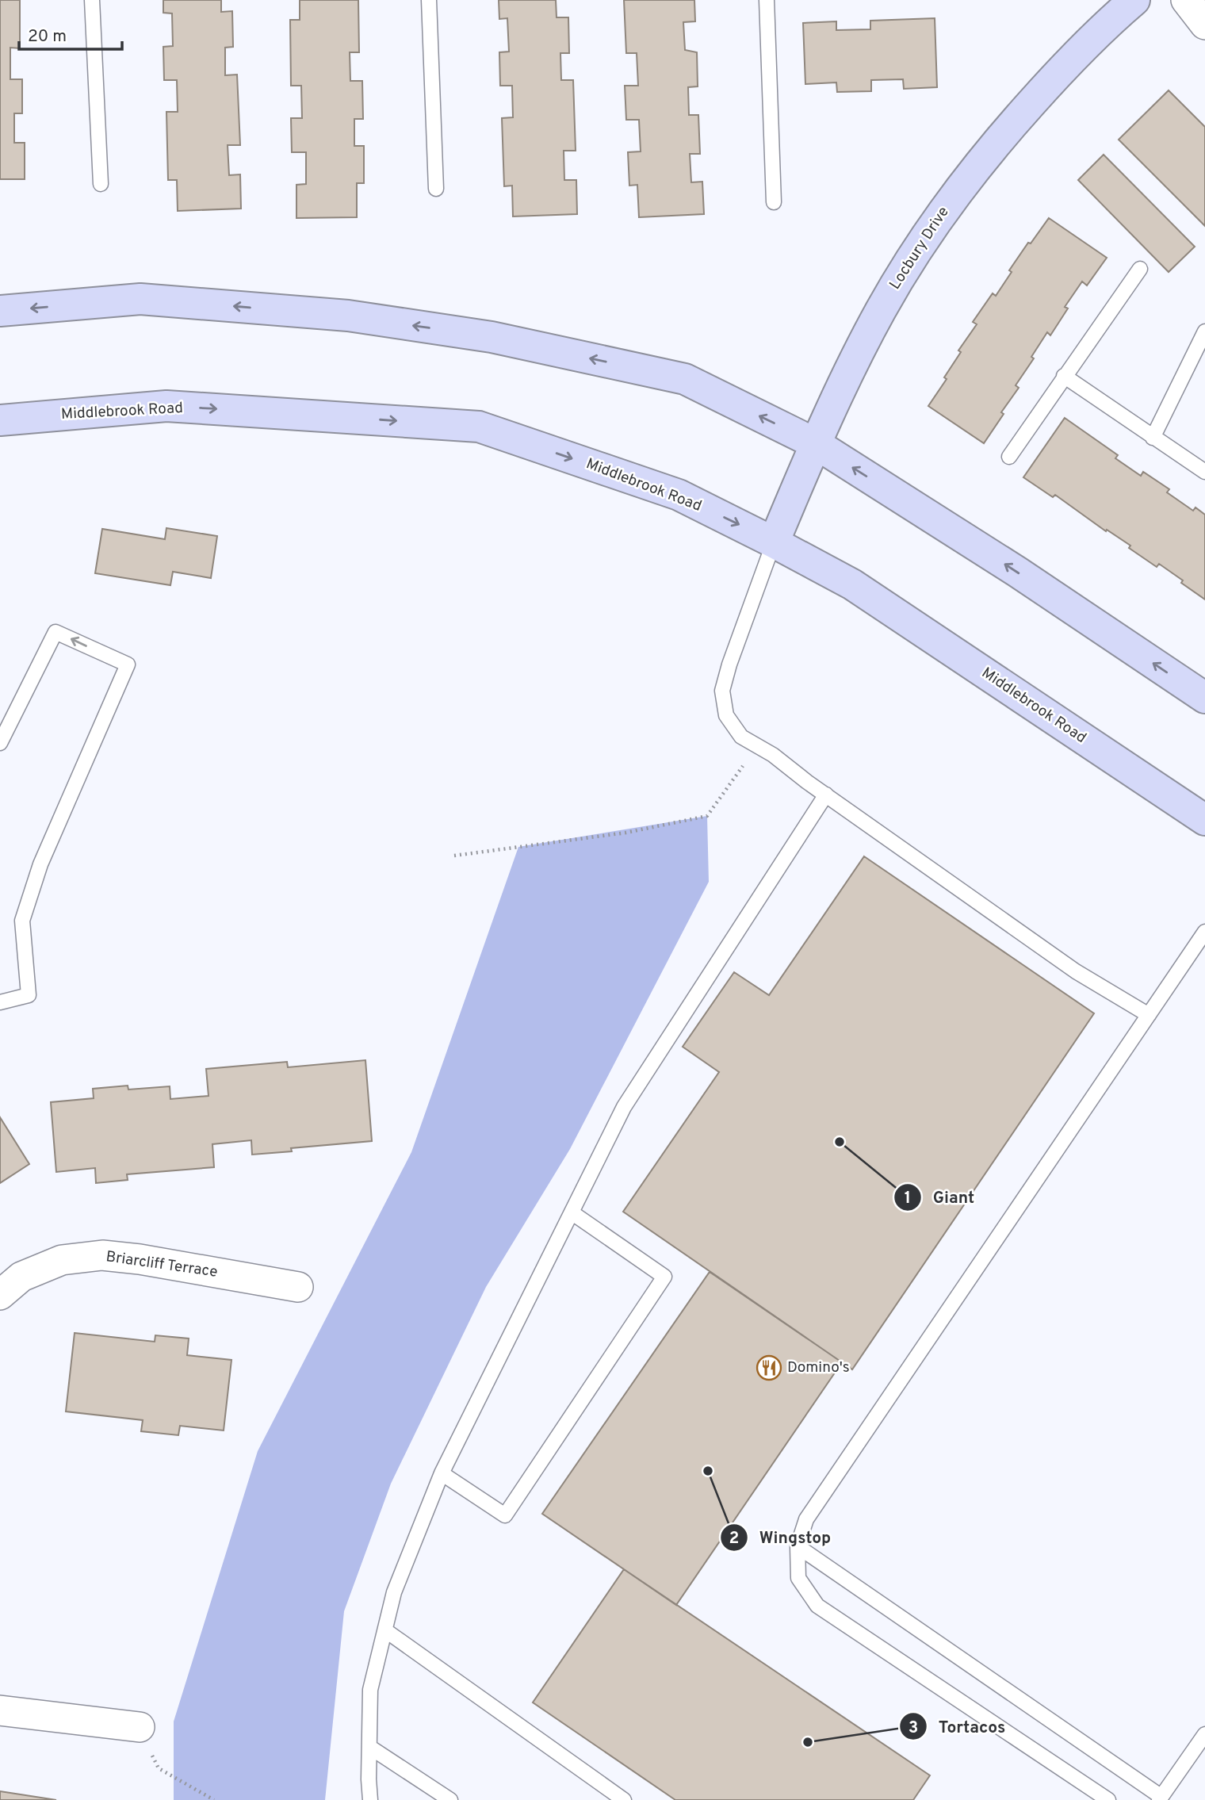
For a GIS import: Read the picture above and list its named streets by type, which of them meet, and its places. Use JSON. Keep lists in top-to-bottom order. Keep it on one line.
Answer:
{"streets":{"main road":["Locbury Drive","Middlebrook Road"],"street":["Briarcliff Terrace"]},"crossings":[["Locbury Drive","Middlebrook Road"]],"places":{"other":["Giant","Wingstop","Tortacos"],"restaurant":["Domino's"]},"scale_bar":"20 m"}
